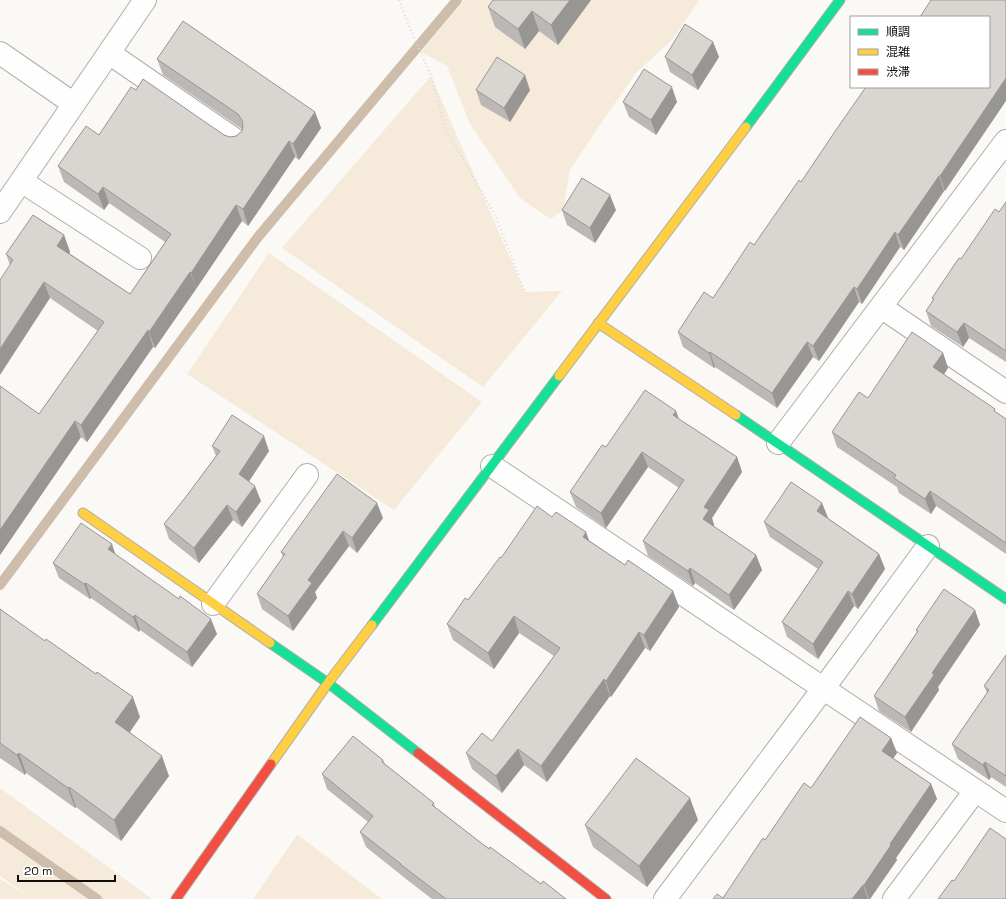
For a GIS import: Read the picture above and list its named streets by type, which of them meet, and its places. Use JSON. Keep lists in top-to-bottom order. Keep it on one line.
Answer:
{"legend":["順調","混雑","渋滞"],"scale_bar":"20 m"}
